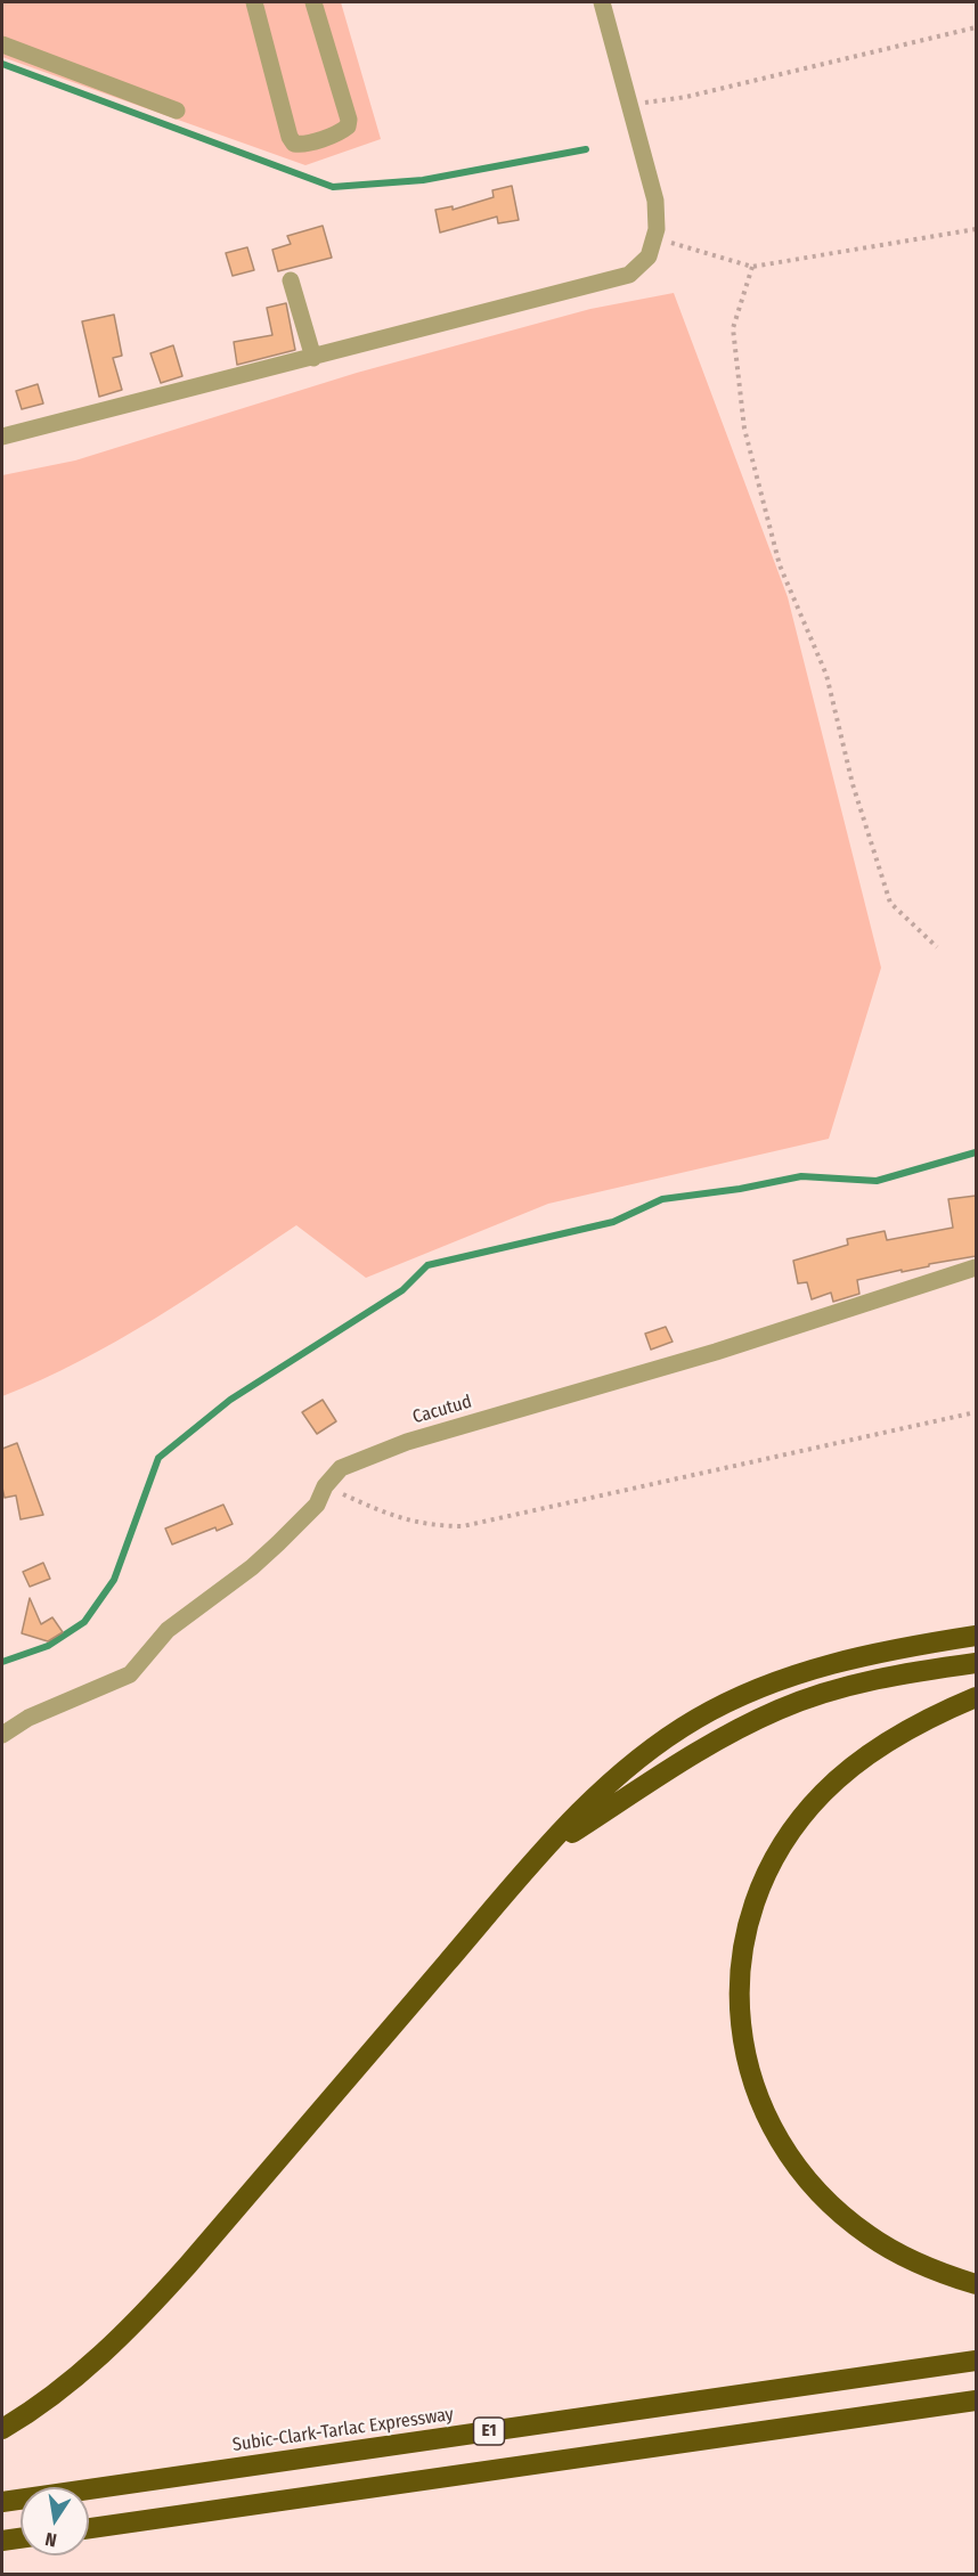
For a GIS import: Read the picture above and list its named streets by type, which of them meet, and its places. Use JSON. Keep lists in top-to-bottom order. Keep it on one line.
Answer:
{"streets":{"highway":["Subic-Clark-Tarlac Expressway","E1"],"street":["Cacutud"]},"north":"bottom"}
